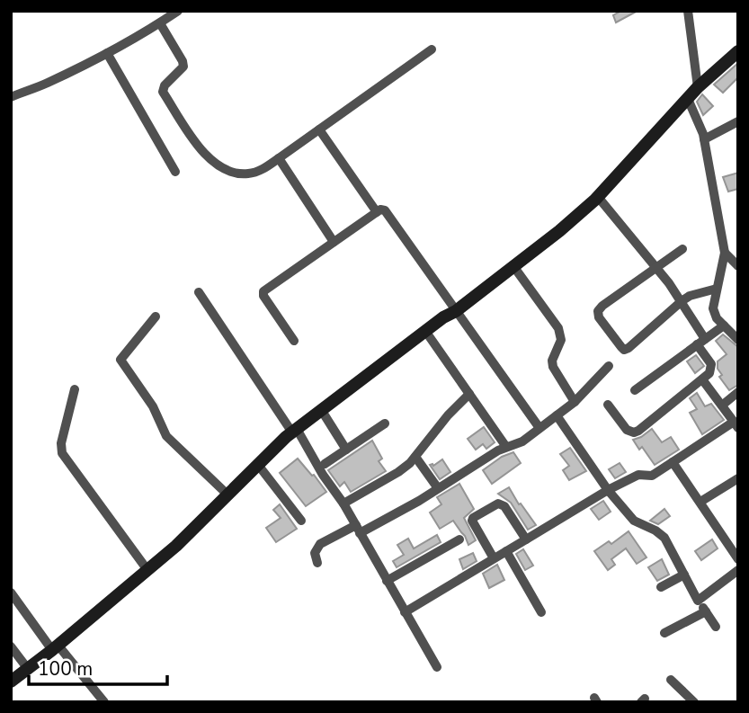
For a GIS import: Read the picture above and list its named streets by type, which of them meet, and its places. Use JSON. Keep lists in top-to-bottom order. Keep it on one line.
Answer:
{"scale_bar":"100 m"}
